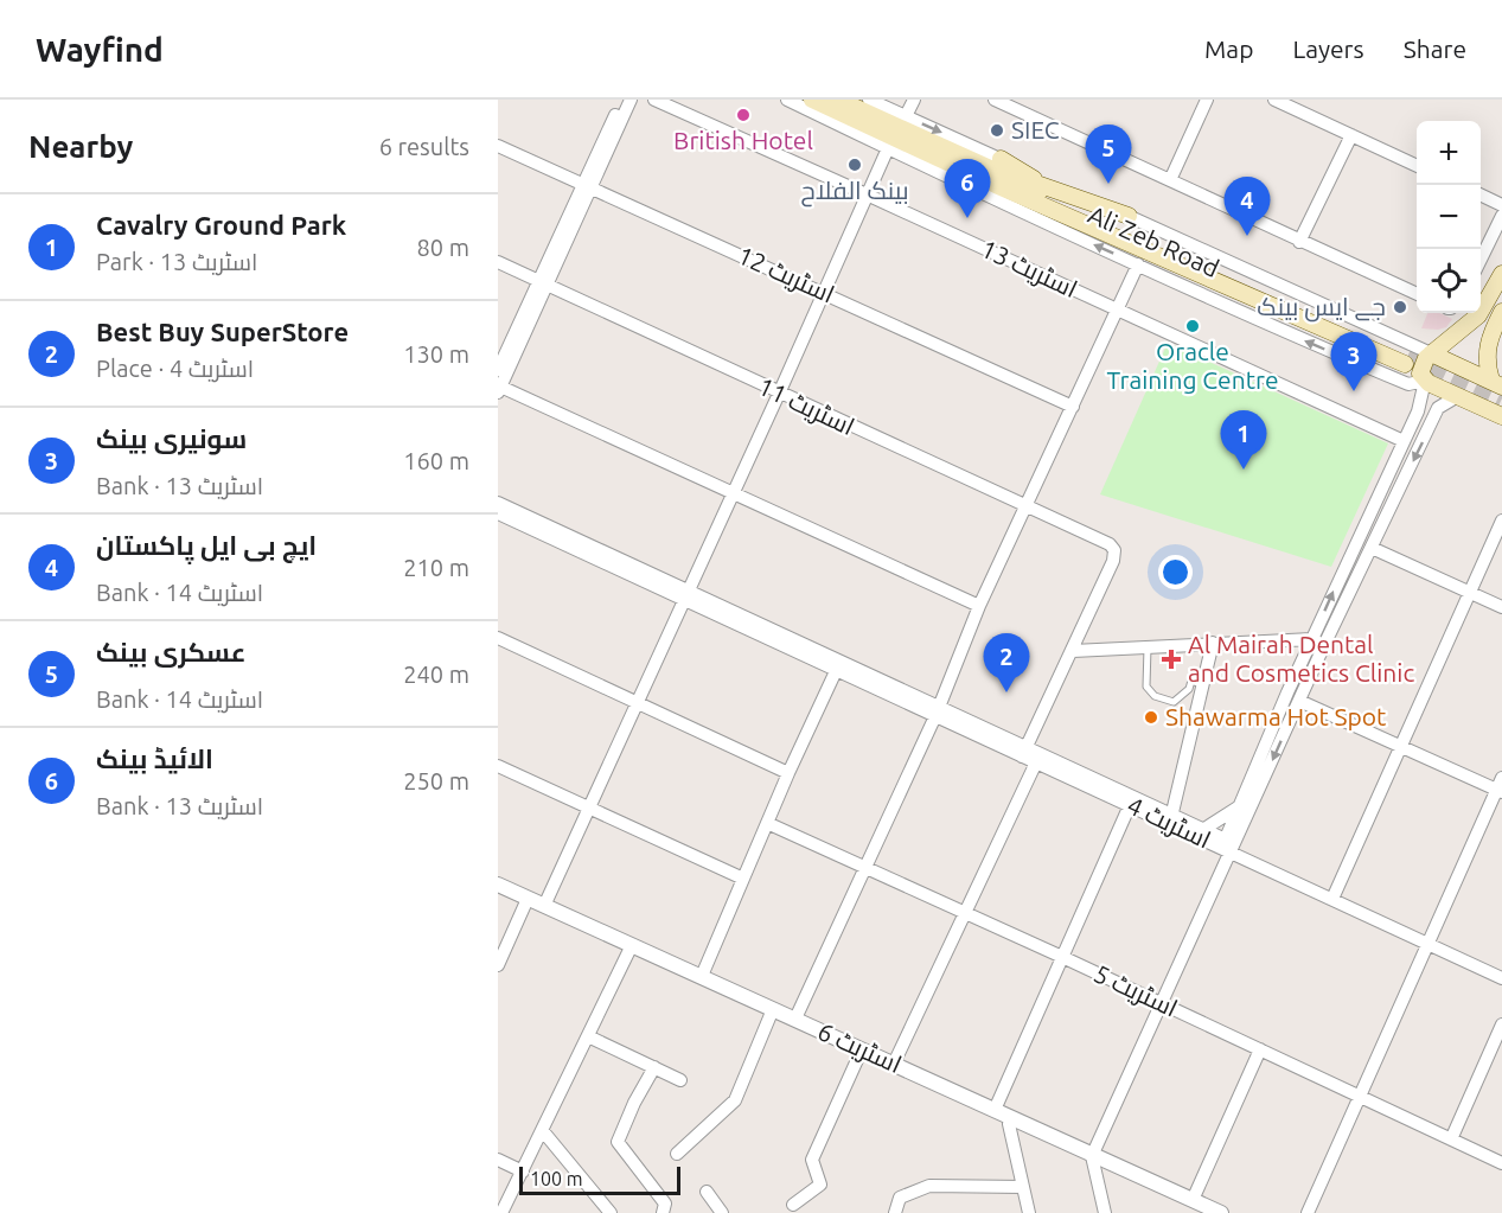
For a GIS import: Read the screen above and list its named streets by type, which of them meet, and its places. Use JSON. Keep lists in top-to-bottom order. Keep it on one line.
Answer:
{"streets":{"main road":["Ali Zeb Road"],"street":["اسٹریٹ 13","اسٹریٹ 12","اسٹریٹ 11","اسٹریٹ 4","اسٹریٹ 5","اسٹریٹ 6"]},"places":{"other":["British Hotel","SIEC","بینک الفلاح","جے ایس بینک","Oracle Training Centre","Shawarma Hot Spot"],"health":["Al Mairah Dental and Cosmetics Clinic"]},"scale_bar":"100 m","page":{"header":"Wayfind","nav":["Map","Layers","Share"],"heading":["Nearby","6 results"],"map_buttons":["+","−"],"pins":["5","6","4","3","1","2"],"list":[{"mark":"1","name":"Cavalry Ground Park","note":"Park · اسٹریٹ 13","value":"80 m"},{"mark":"2","name":"Best Buy SuperStore","note":"Place · اسٹریٹ 4","value":"130 m"},{"mark":"3","name":"سونیری بینک","note":"Bank · اسٹریٹ 13","value":"160 m"},{"mark":"4","name":"ایچ بی ایل پاکستان","note":"Bank · اسٹریٹ 14","value":"210 m"},{"mark":"5","name":"عسکری بینک","note":"Bank · اسٹریٹ 14","value":"240 m"},{"mark":"6","name":"الائیڈ بینک","note":"Bank · اسٹریٹ 13","value":"250 m"}],"scale":"100 m"}}
